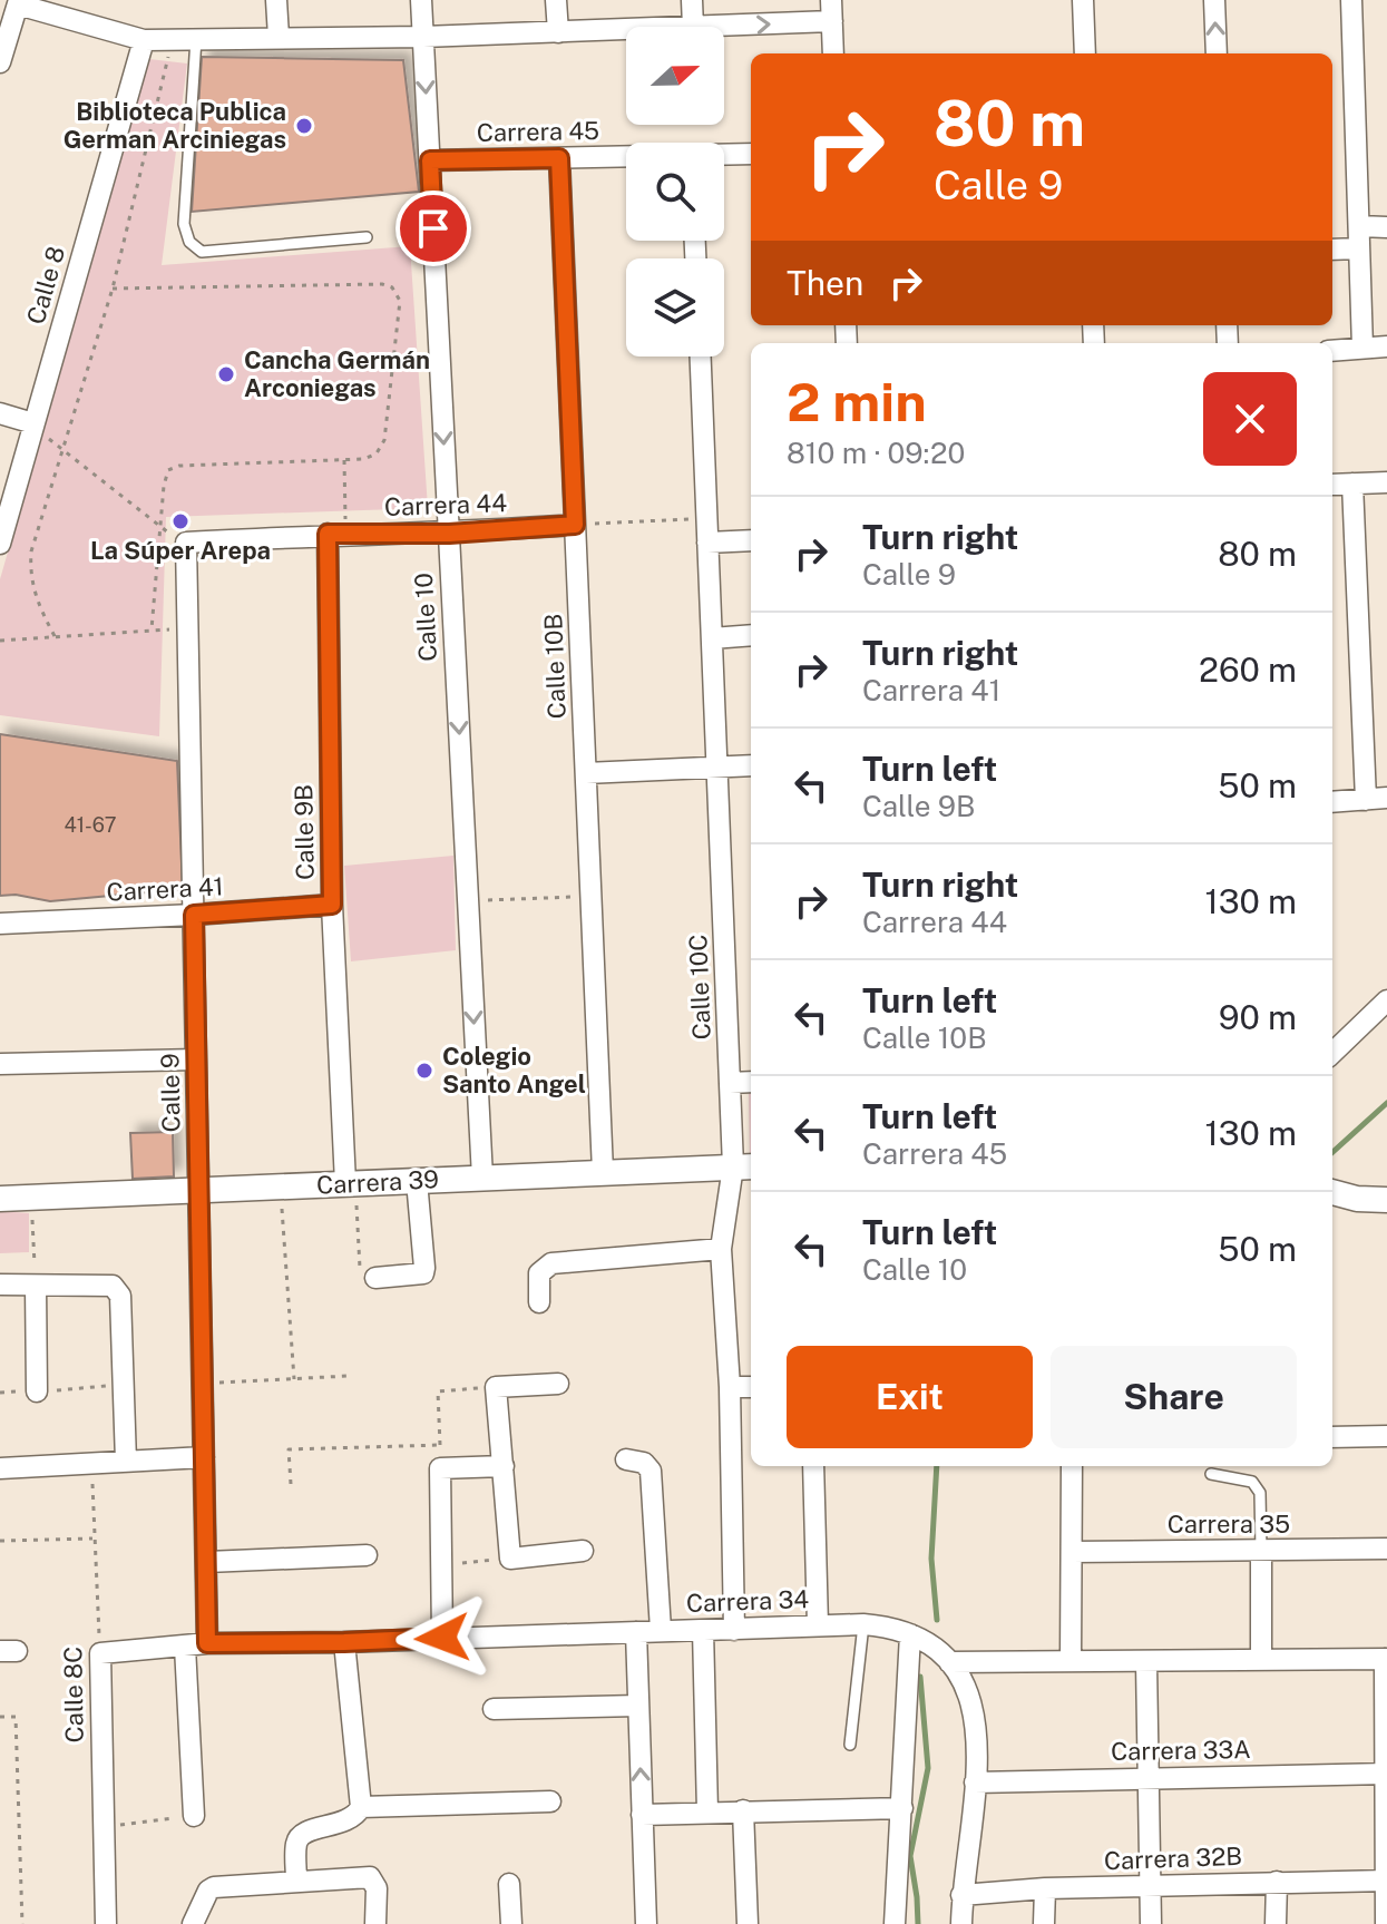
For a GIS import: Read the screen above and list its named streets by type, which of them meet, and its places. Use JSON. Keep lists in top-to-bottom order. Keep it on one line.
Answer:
{"streets":{"street":["Carrera 45","Calle 8","Carrera 44","Calle 10","Calle 10B","Calle 9B","Carrera 41","Calle 10C","Calle 9","Carrera 39","Carrera 35","Carrera 34","Calle 8C","Carrera 33A","Carrera 32B"]},"crossings":[["Carrera 45","Calle 10"],["Carrera 45","Calle 10B"],["Carrera 44","Calle 10"],["Carrera 44","Calle 10B"],["Carrera 44","Calle 9B"],["Carrera 44","Calle 9"],["Calle 10","Carrera 39"],["Calle 10B","Carrera 39"],["Calle 9B","Carrera 41"],["Calle 9B","Carrera 39"],["Carrera 41","Calle 9"],["Calle 10C","Carrera 39"],["Calle 10C","Carrera 34"],["Calle 9","Carrera 39"],["Calle 9","Carrera 34"],["Carrera 34","Calle 8C"]],"one_way":["Calle 10"],"places":["Biblioteca Publica German Arciniegas","Cancha Germán Arconiegas","La Súper Arepa","Colegio Santo Angel"],"house_numbers":["41-67"],"north":"right","page":{"turn":["80 m","Calle 9"],"then":"Then","heading":["2 min","810 m · 09:20"],"list":[{"name":"Turn right","note":"Calle 9","value":"80 m"},{"name":"Turn right","note":"Carrera 41","value":"260 m"},{"name":"Turn left","note":"Calle 9B","value":"50 m"},{"name":"Turn right","note":"Carrera 44","value":"130 m"},{"name":"Turn left","note":"Calle 10B","value":"90 m"},{"name":"Turn left","note":"Carrera 45","value":"130 m"},{"name":"Turn left","note":"Calle 10","value":"50 m"}],"buttons":["Exit","Share"]}}
